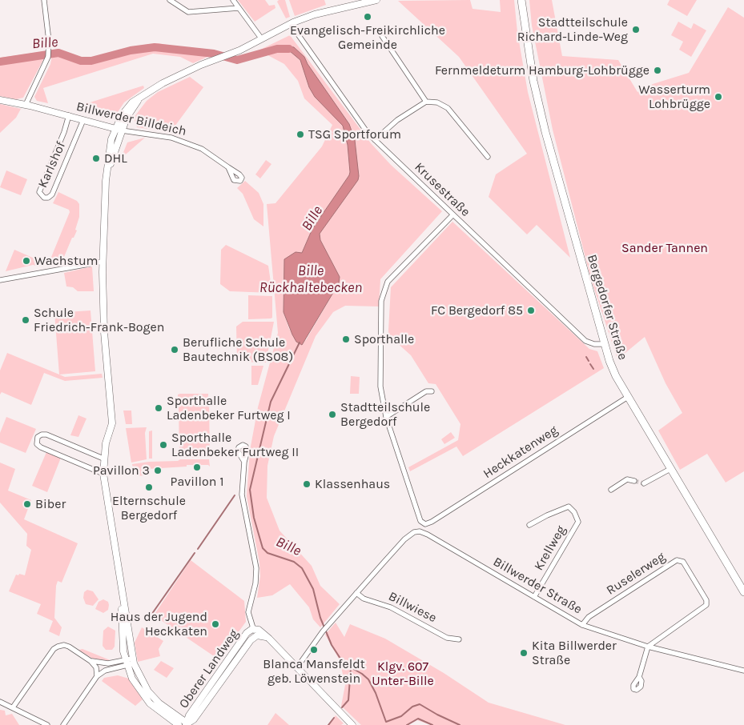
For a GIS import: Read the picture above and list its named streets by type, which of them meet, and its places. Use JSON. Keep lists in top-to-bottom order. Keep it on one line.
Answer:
{"streets":{"main road":["Bergedorfer Straße"],"street":["Billwerder Billdeich","Karlshof","Krusestraße","Heckkatenweg","Krellweg","Ruselerweg","Billwerder Straße","Billwiese","Oberer Landweg"]},"crossings":[["Billwerder Billdeich","Karlshof"],["Krusestraße","Bergedorfer Straße"],["Bergedorfer Straße","Heckkatenweg"],["Krellweg","Billwerder Straße"],["Ruselerweg","Billwerder Straße"],["Billwerder Straße","Billwiese"]],"water":["Bille","Bille Rückhaltebecken"],"parks":["Sander Tannen","Klgv. 607 Unter-Bille"],"places":["Evangelisch-Freikirchliche Gemeinde","Stadtteilschule Richard-Linde-Weg","Fernmeldeturm Hamburg-Lohbrügge","Wasserturm Lohbrügge","TSG Sportforum","DHL","Wachstum","FC Bergedorf 85","Schule Friedrich-Frank-Bogen","Sporthalle","Berufliche Schule Bautechnik (BS08)","Sporthalle Ladenbeker Furtweg I","Stadtteilschule Bergedorf","Sporthalle Ladenbeker Furtweg II","Pavillon 1","Pavillon 3","Klassenhaus","Elternschule Bergedorf","Biber","Haus der Jugend Heckkaten","Blanca Mansfeldt geb. Löwenstein","Kita Billwerder Straße"]}
